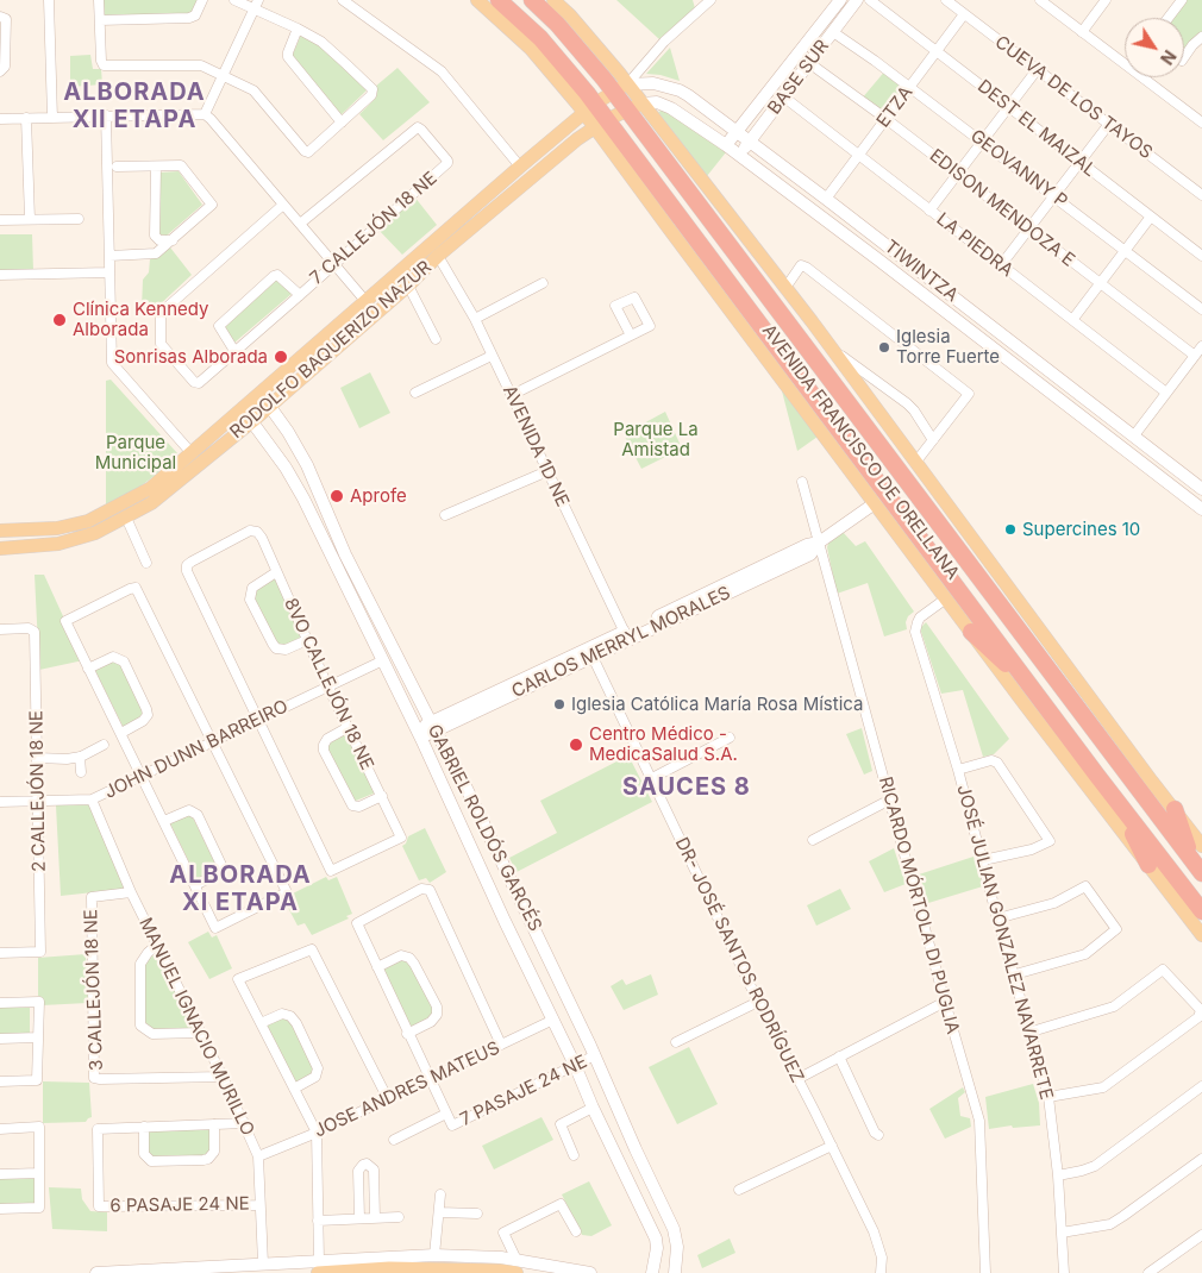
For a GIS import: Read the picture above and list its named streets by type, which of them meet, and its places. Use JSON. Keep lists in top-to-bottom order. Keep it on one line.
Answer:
{"streets":{"highway":["AVENIDA FRANCISCO DE ORELLANA"],"main road":["BASE SUR","TIWINTZA","RODOLFO BAQUERIZO NAZUR","CARLOS MERRYL MORALES","GABRIEL ROLDÓS GARCÉS"],"street":["CUEVA DE LOS TAYOS","ETZA","DEST EL MAIZAL","GEOVANNY P","EDISON MENDOZA E","7 CALLEJÓN 18 NE","LA PIEDRA","AVENIDA 1D NE","8VO CALLEJÓN 18 NE","JOHN DUNN BARREIRO","2 CALLEJÓN 18 NE","RICARDO MÓRTOLA DI PUGLIA","JOSÉ JULIAN GONZALEZ NAVARRETE","DR- JOSÉ SANTOS RODRÍGUEZ","3 CALLEJÓN 18 NE","MANUEL IGNACIO MURILLO","JOSE ANDRES MATEUS","7 PASAJE 24 NE","6 PASAJE 24 NE"]},"crossings":[["BASE SUR","GEOVANNY P"],["BASE SUR","EDISON MENDOZA E"],["BASE SUR","LA PIEDRA"],["BASE SUR","TIWINTZA"],["CUEVA DE LOS TAYOS","ETZA"],["ETZA","DEST EL MAIZAL"],["ETZA","GEOVANNY P"],["ETZA","EDISON MENDOZA E"],["ETZA","LA PIEDRA"],["ETZA","TIWINTZA"],["TIWINTZA","RODOLFO BAQUERIZO NAZUR"],["TIWINTZA","AVENIDA FRANCISCO DE ORELLANA"],["RODOLFO BAQUERIZO NAZUR","AVENIDA 1D NE"],["RODOLFO BAQUERIZO NAZUR","AVENIDA FRANCISCO DE ORELLANA"],["RODOLFO BAQUERIZO NAZUR","GABRIEL ROLDÓS GARCÉS"],["AVENIDA 1D NE","CARLOS MERRYL MORALES"],["AVENIDA FRANCISCO DE ORELLANA","CARLOS MERRYL MORALES"],["AVENIDA FRANCISCO DE ORELLANA","JOSÉ JULIAN GONZALEZ NAVARRETE"],["CARLOS MERRYL MORALES","GABRIEL ROLDÓS GARCÉS"],["CARLOS MERRYL MORALES","RICARDO MÓRTOLA DI PUGLIA"],["CARLOS MERRYL MORALES","DR- JOSÉ SANTOS RODRÍGUEZ"],["8VO CALLEJÓN 18 NE","JOHN DUNN BARREIRO"],["JOHN DUNN BARREIRO","2 CALLEJÓN 18 NE"],["JOHN DUNN BARREIRO","GABRIEL ROLDÓS GARCÉS"],["JOHN DUNN BARREIRO","MANUEL IGNACIO MURILLO"],["GABRIEL ROLDÓS GARCÉS","JOSE ANDRES MATEUS"],["GABRIEL ROLDÓS GARCÉS","7 PASAJE 24 NE"],["3 CALLEJÓN 18 NE","MANUEL IGNACIO MURILLO"],["MANUEL IGNACIO MURILLO","JOSE ANDRES MATEUS"],["MANUEL IGNACIO MURILLO","6 PASAJE 24 NE"]],"districts":["ALBORADA XII ETAPA","SAUCES 8","ALBORADA XI ETAPA"],"parks":["Parque La Amistad","Parque Municipal"],"places":["Clínica Kennedy Alborada","Iglesia Torre Fuerte","Sonrisas Alborada","Aprofe","Supercines 10","Iglesia Católica María Rosa Mística","Centro Médico - MedicaSalud S.A."],"north":"bottom right"}
